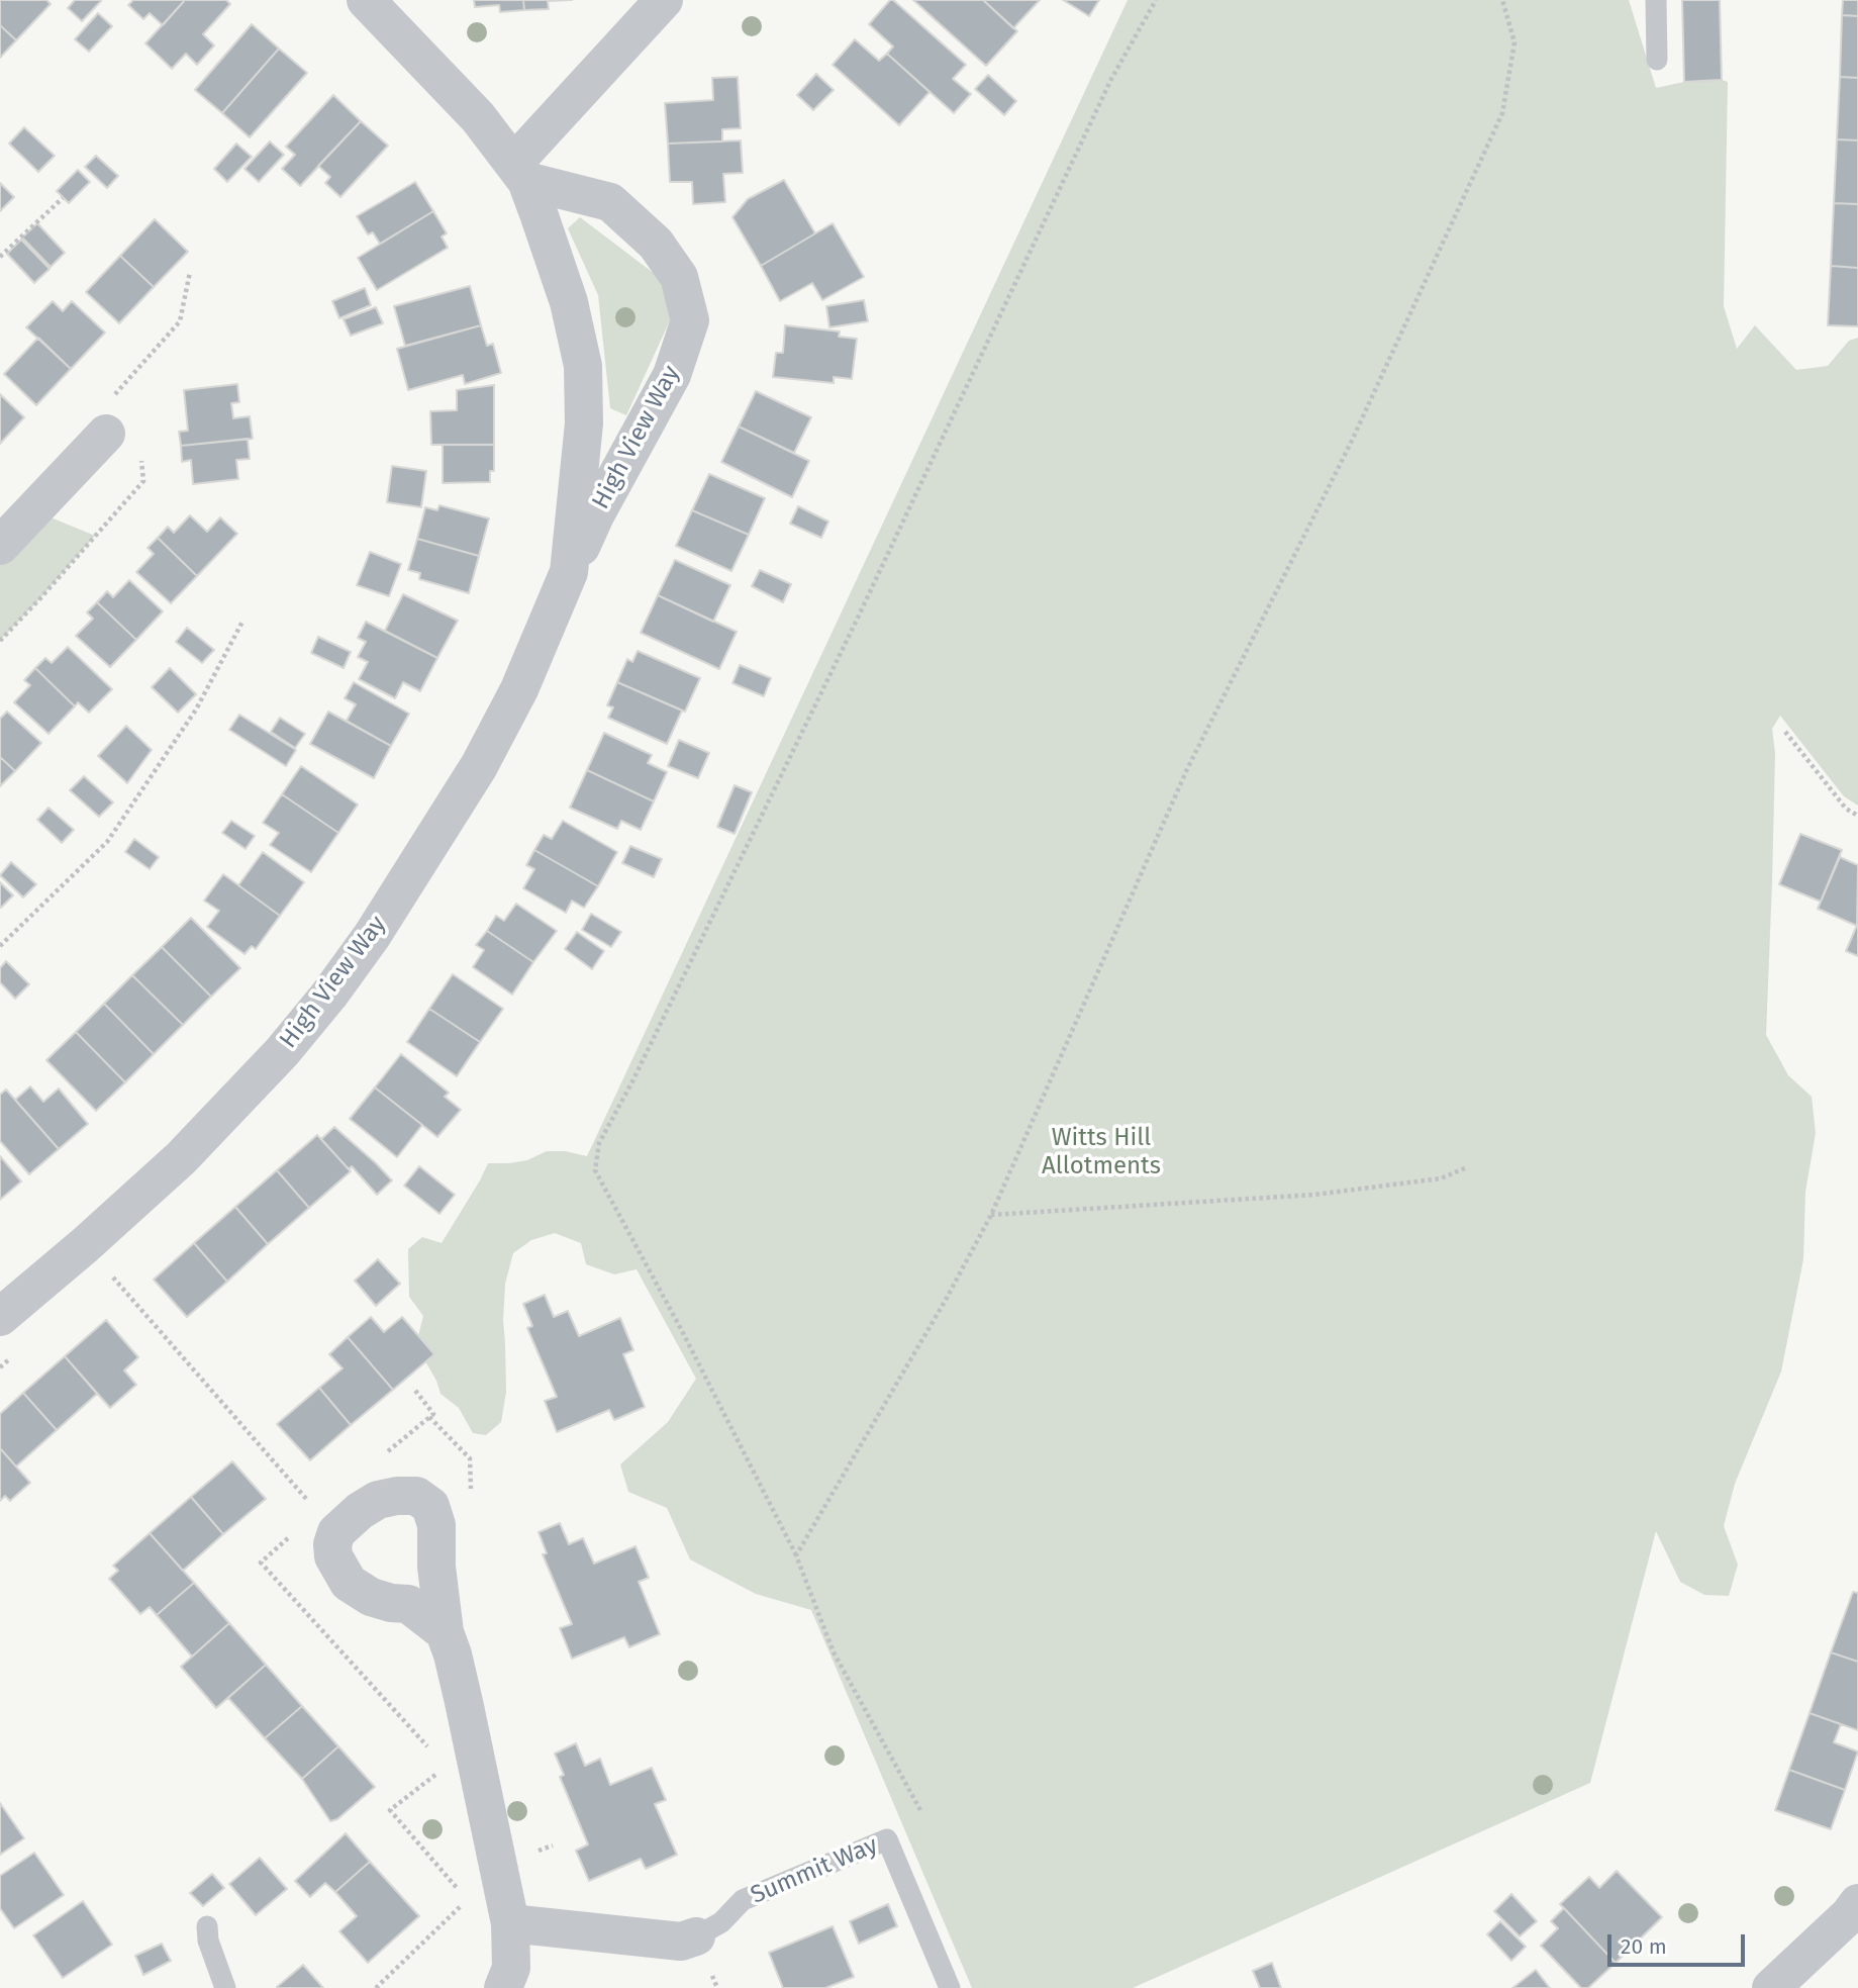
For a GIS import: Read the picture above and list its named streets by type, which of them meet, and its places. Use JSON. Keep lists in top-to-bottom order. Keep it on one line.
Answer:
{"streets":{"street":["High View Way","Summit Way"]},"parks":["Witts Hill Allotments"],"scale_bar":"20 m"}
